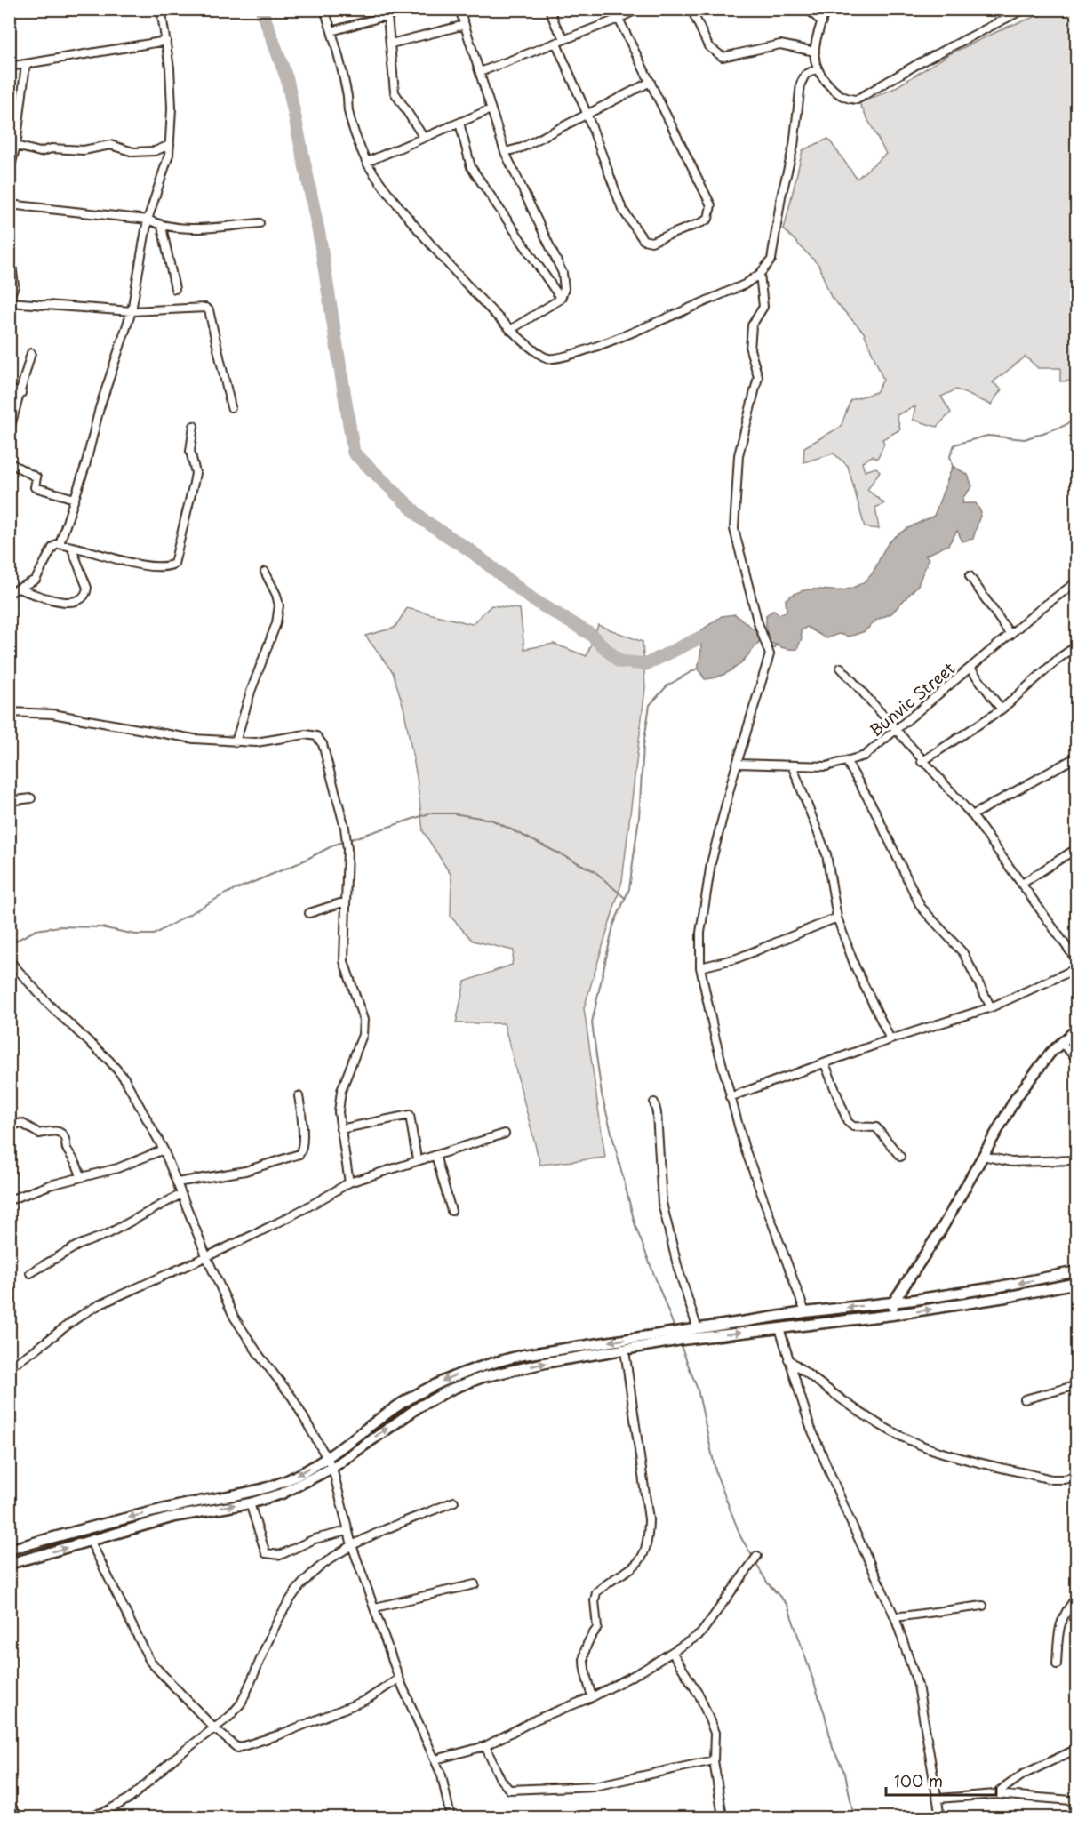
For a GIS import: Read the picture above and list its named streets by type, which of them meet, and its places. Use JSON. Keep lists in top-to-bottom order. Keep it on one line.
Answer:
{"streets":{"street":["Bunvic Street"]},"scale_bar":"100 m"}
